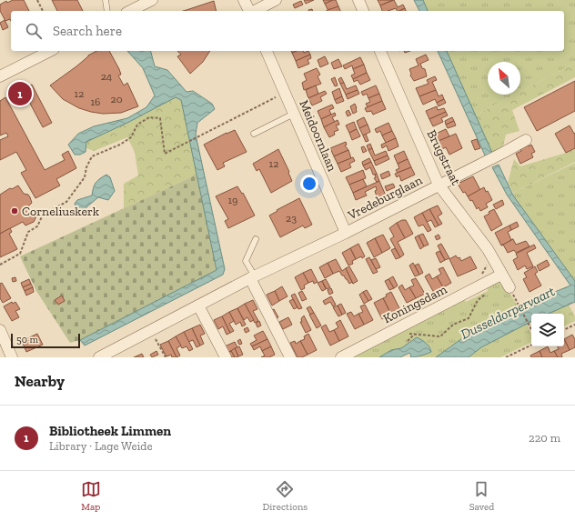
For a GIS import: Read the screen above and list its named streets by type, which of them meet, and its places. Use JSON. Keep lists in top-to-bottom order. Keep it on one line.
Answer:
{"streets":{"street":["Meidoornlaan","Brugstraat","Vredeburglaan","Koningsdam"]},"crossings":[["Meidoornlaan","Vredeburglaan"],["Brugstraat","Vredeburglaan"],["Brugstraat","Koningsdam"]],"water":["Dusseldorpervaart"],"places":["Corneliuskerk"],"house_numbers":["24","12","20","16","12","19","23"],"scale_bar":"50 m","north":"top left","page":{"search":"Search here","pins":"1","scale":"50 m","heading":"Nearby","list":[{"mark":"1","name":"Bibliotheek Limmen","note":"Library · Lage Weide","value":"220 m"}],"nav":["Map","Directions","Saved"]}}
